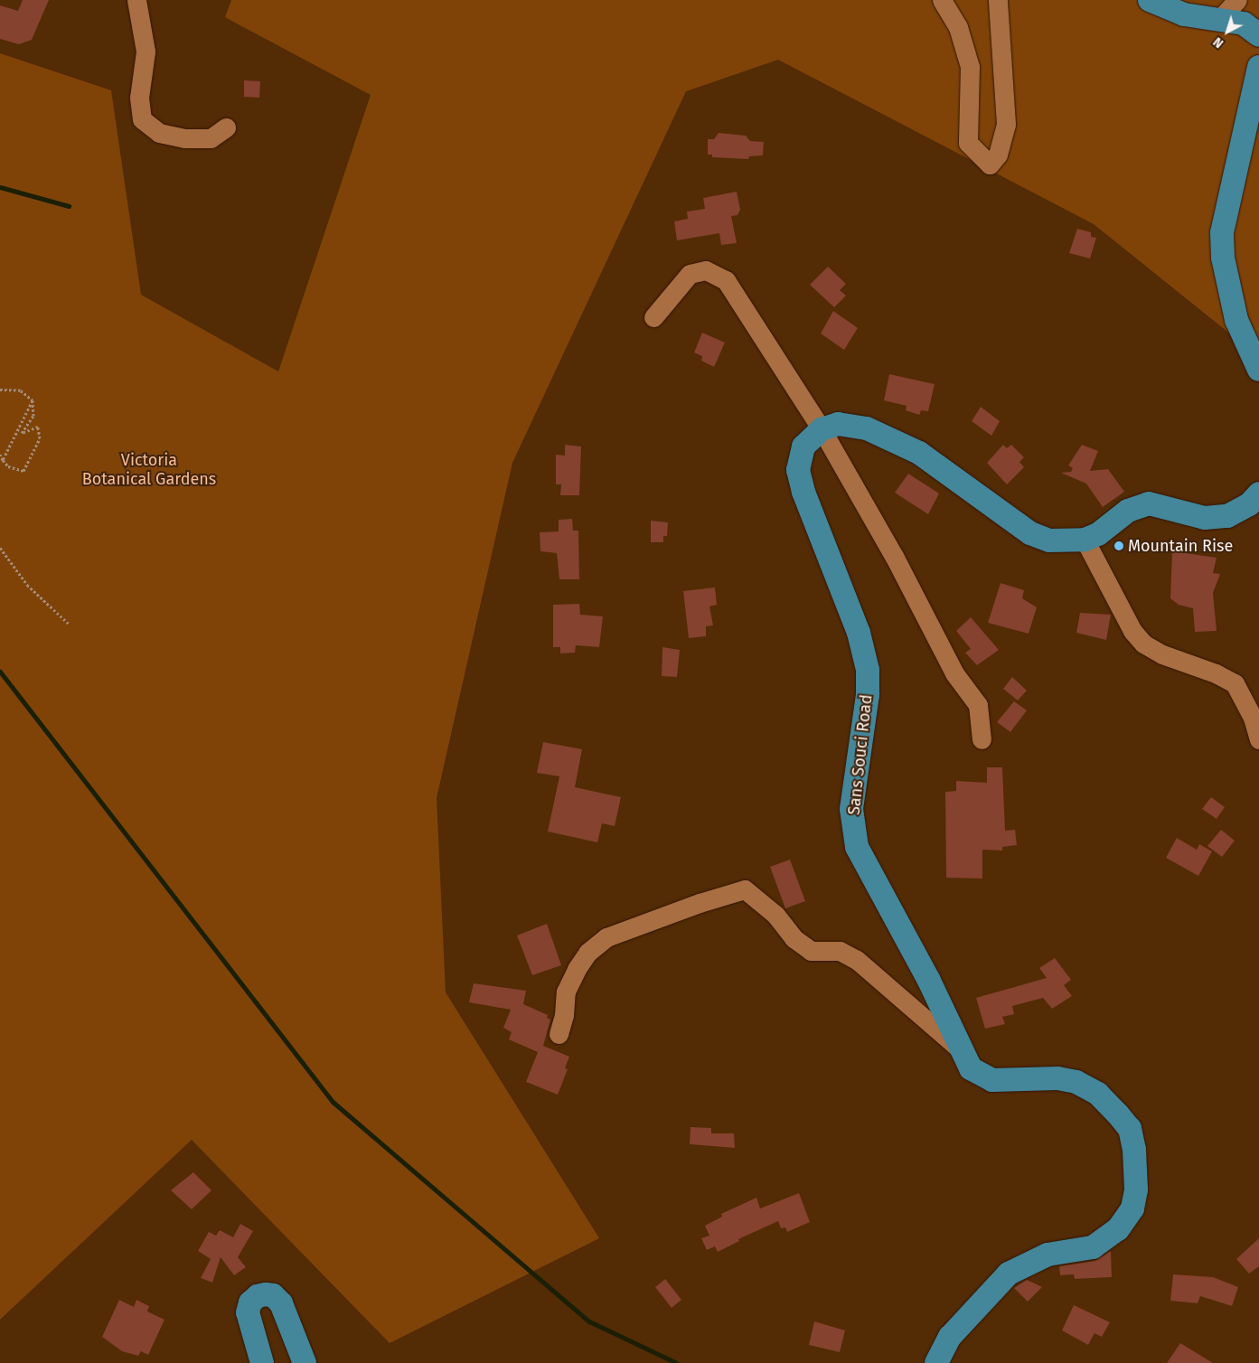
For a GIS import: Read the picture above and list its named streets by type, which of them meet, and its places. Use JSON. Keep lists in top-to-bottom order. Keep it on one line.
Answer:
{"streets":{"main road":["Sans Souci Road"]},"parks":["Victoria Botanical Gardens"],"places":["Mountain Rise"],"north":"bottom left"}
